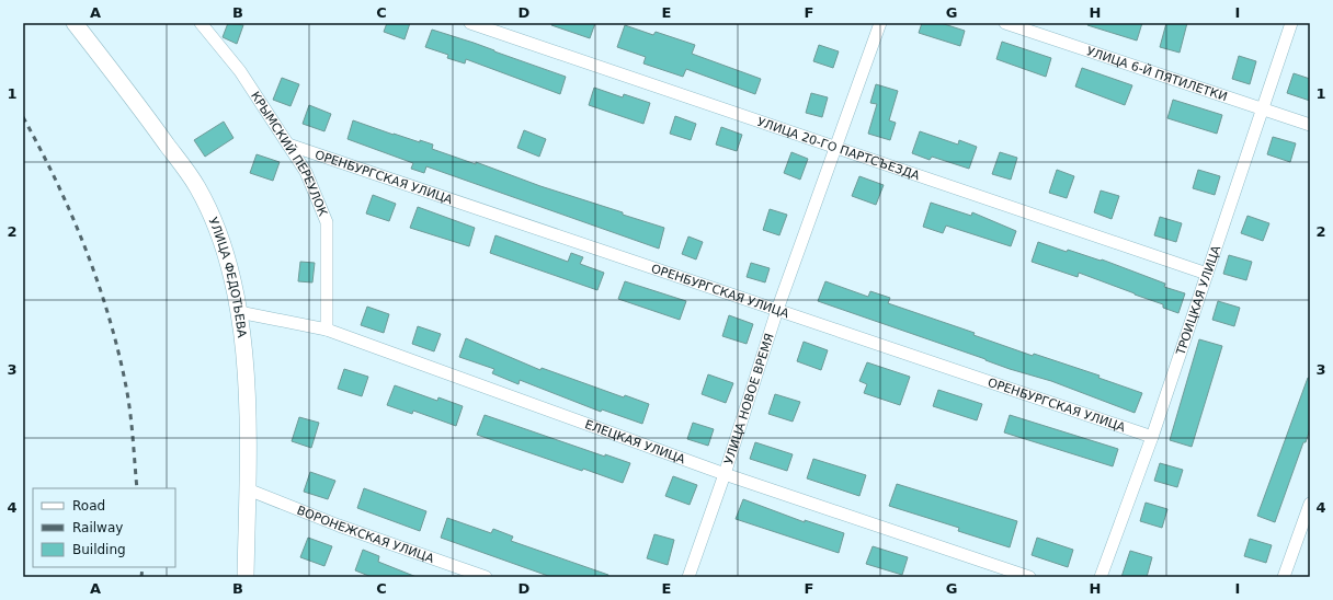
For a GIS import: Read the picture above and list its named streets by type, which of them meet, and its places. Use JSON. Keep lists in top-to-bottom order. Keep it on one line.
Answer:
{"streets":{"main road":["УЛИЦА ФЕДОТЬЕВА"],"street":["УЛИЦА 6-Й ПЯТИЛЕТКИ","УЛИЦА 20-ГО ПАРТСЪЕЗДА","КРЫМСКИЙ ПЕРЕУЛОК","ОРЕНБУРГСКАЯ УЛИЦА","ТРОИЦКАЯ УЛИЦА","УЛИЦА НОВОЕ ВРЕМЯ","ЕЛЕЦКАЯ УЛИЦА","ВОРОНЕЖСКАЯ УЛИЦА"]},"crossings":[["УЛИЦА 6-Й ПЯТИЛЕТКИ","ТРОИЦКАЯ УЛИЦА"],["УЛИЦА 20-ГО ПАРТСЪЕЗДА","ТРОИЦКАЯ УЛИЦА"],["УЛИЦА 20-ГО ПАРТСЪЕЗДА","УЛИЦА НОВОЕ ВРЕМЯ"],["КРЫМСКИЙ ПЕРЕУЛОК","ОРЕНБУРГСКАЯ УЛИЦА"],["КРЫМСКИЙ ПЕРЕУЛОК","ЕЛЕЦКАЯ УЛИЦА"],["ОРЕНБУРГСКАЯ УЛИЦА","ТРОИЦКАЯ УЛИЦА"],["ОРЕНБУРГСКАЯ УЛИЦА","УЛИЦА НОВОЕ ВРЕМЯ"],["УЛИЦА ФЕДОТЬЕВА","ЕЛЕЦКАЯ УЛИЦА"],["УЛИЦА ФЕДОТЬЕВА","ВОРОНЕЖСКАЯ УЛИЦА"],["УЛИЦА НОВОЕ ВРЕМЯ","ЕЛЕЦКАЯ УЛИЦА"]],"legend":["Road","Railway","Building"],"grid":{"columns":["A","B","C","D","E","F","G","H","I"],"rows":["1","2","3","4"]}}
